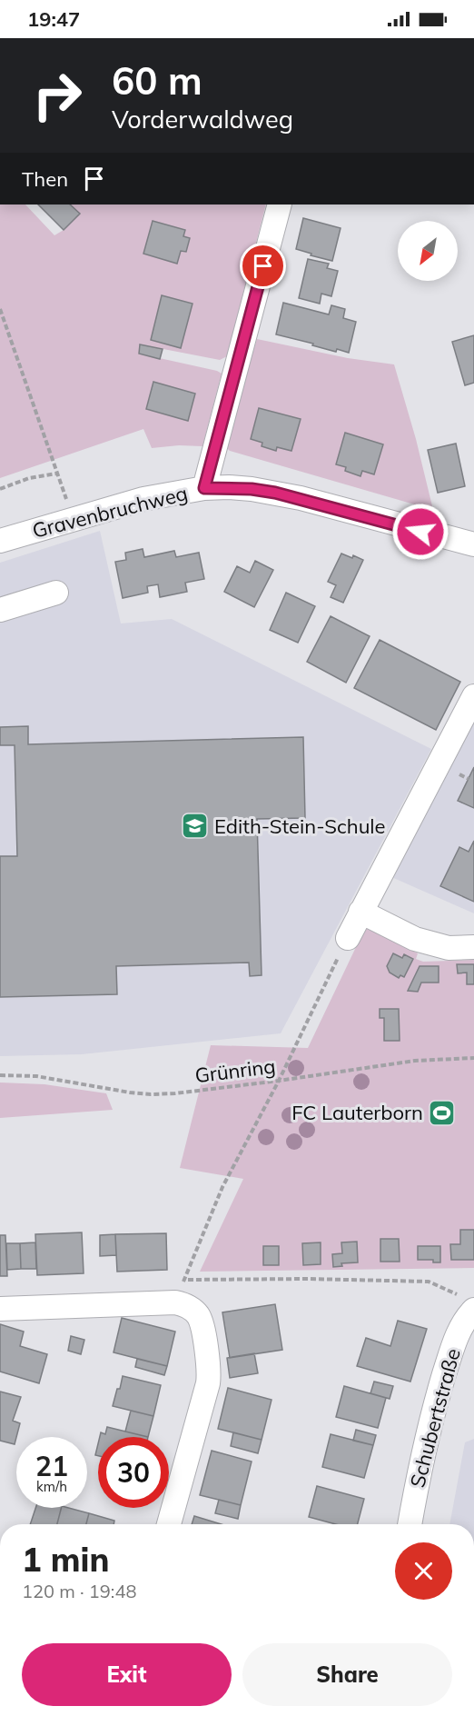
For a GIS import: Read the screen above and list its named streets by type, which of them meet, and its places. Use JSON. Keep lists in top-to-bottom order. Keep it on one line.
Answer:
{"streets":{"street":["Gravenbruchweg","Schubertstraße"],"path":["Grünring"]},"places":{"school or university":["Edith-Stein-Schule"],"sports":["FC Lauterborn"]},"north":"bottom left","page":{"status":"19:47","turn":["60 m","Vorderwaldweg"],"then":"Then","speed":"21 km/h","limit":"30","heading":["1 min","120 m · 19:48"],"buttons":["Exit","Share"]}}
